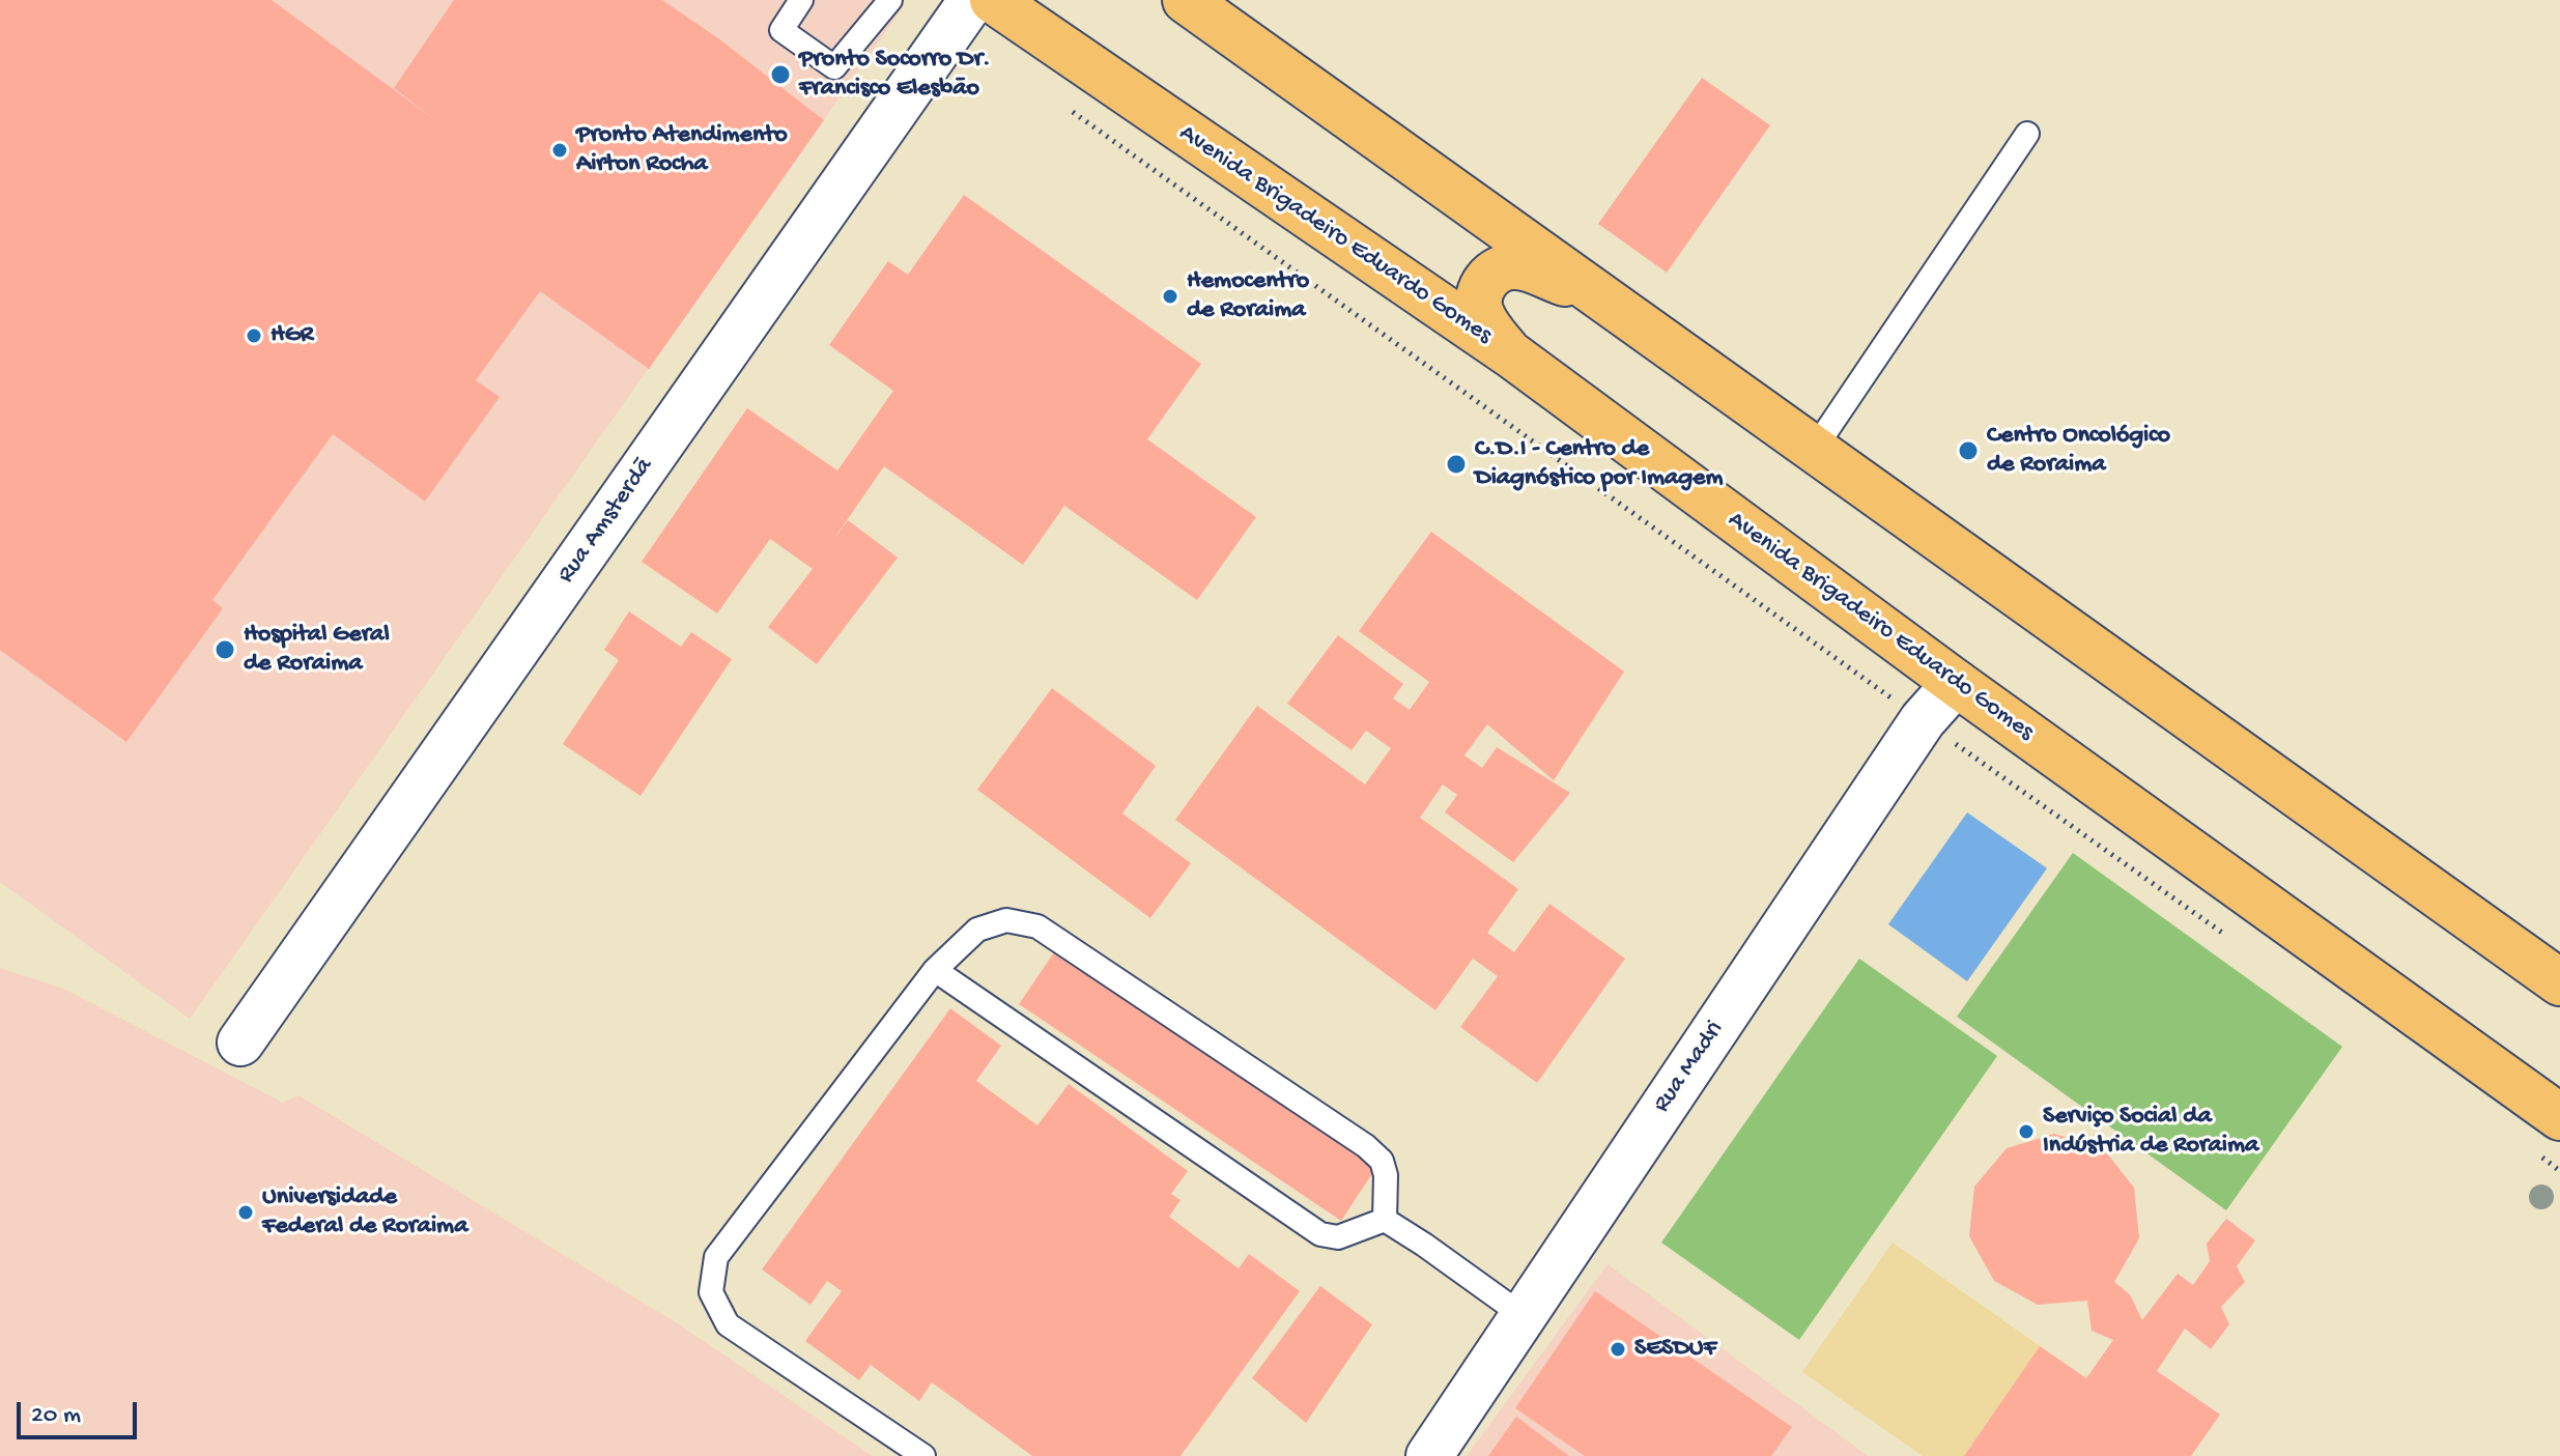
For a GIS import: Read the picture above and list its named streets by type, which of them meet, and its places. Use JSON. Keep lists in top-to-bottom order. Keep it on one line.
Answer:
{"streets":{"main road":["Avenida Brigadeiro Eduardo Gomes"],"street":["Rua Amsterdã","Rua Madri"]},"crossings":[["Avenida Brigadeiro Eduardo Gomes","Rua Madri"]],"places":["Pronto Socorro Dr. Francisco Elesbão","Pronto Atendimento Airton Rocha","Hemocentro de Roraima","HGR","Centro Oncológico de Roraima","C.D.I - Centro de Diagnóstico por Imagem","Hospital Geral de Roraima","Serviço Social da Indústria de Roraima","Universidade Federal de Roraima","SESDUF"],"scale_bar":"20 m"}
